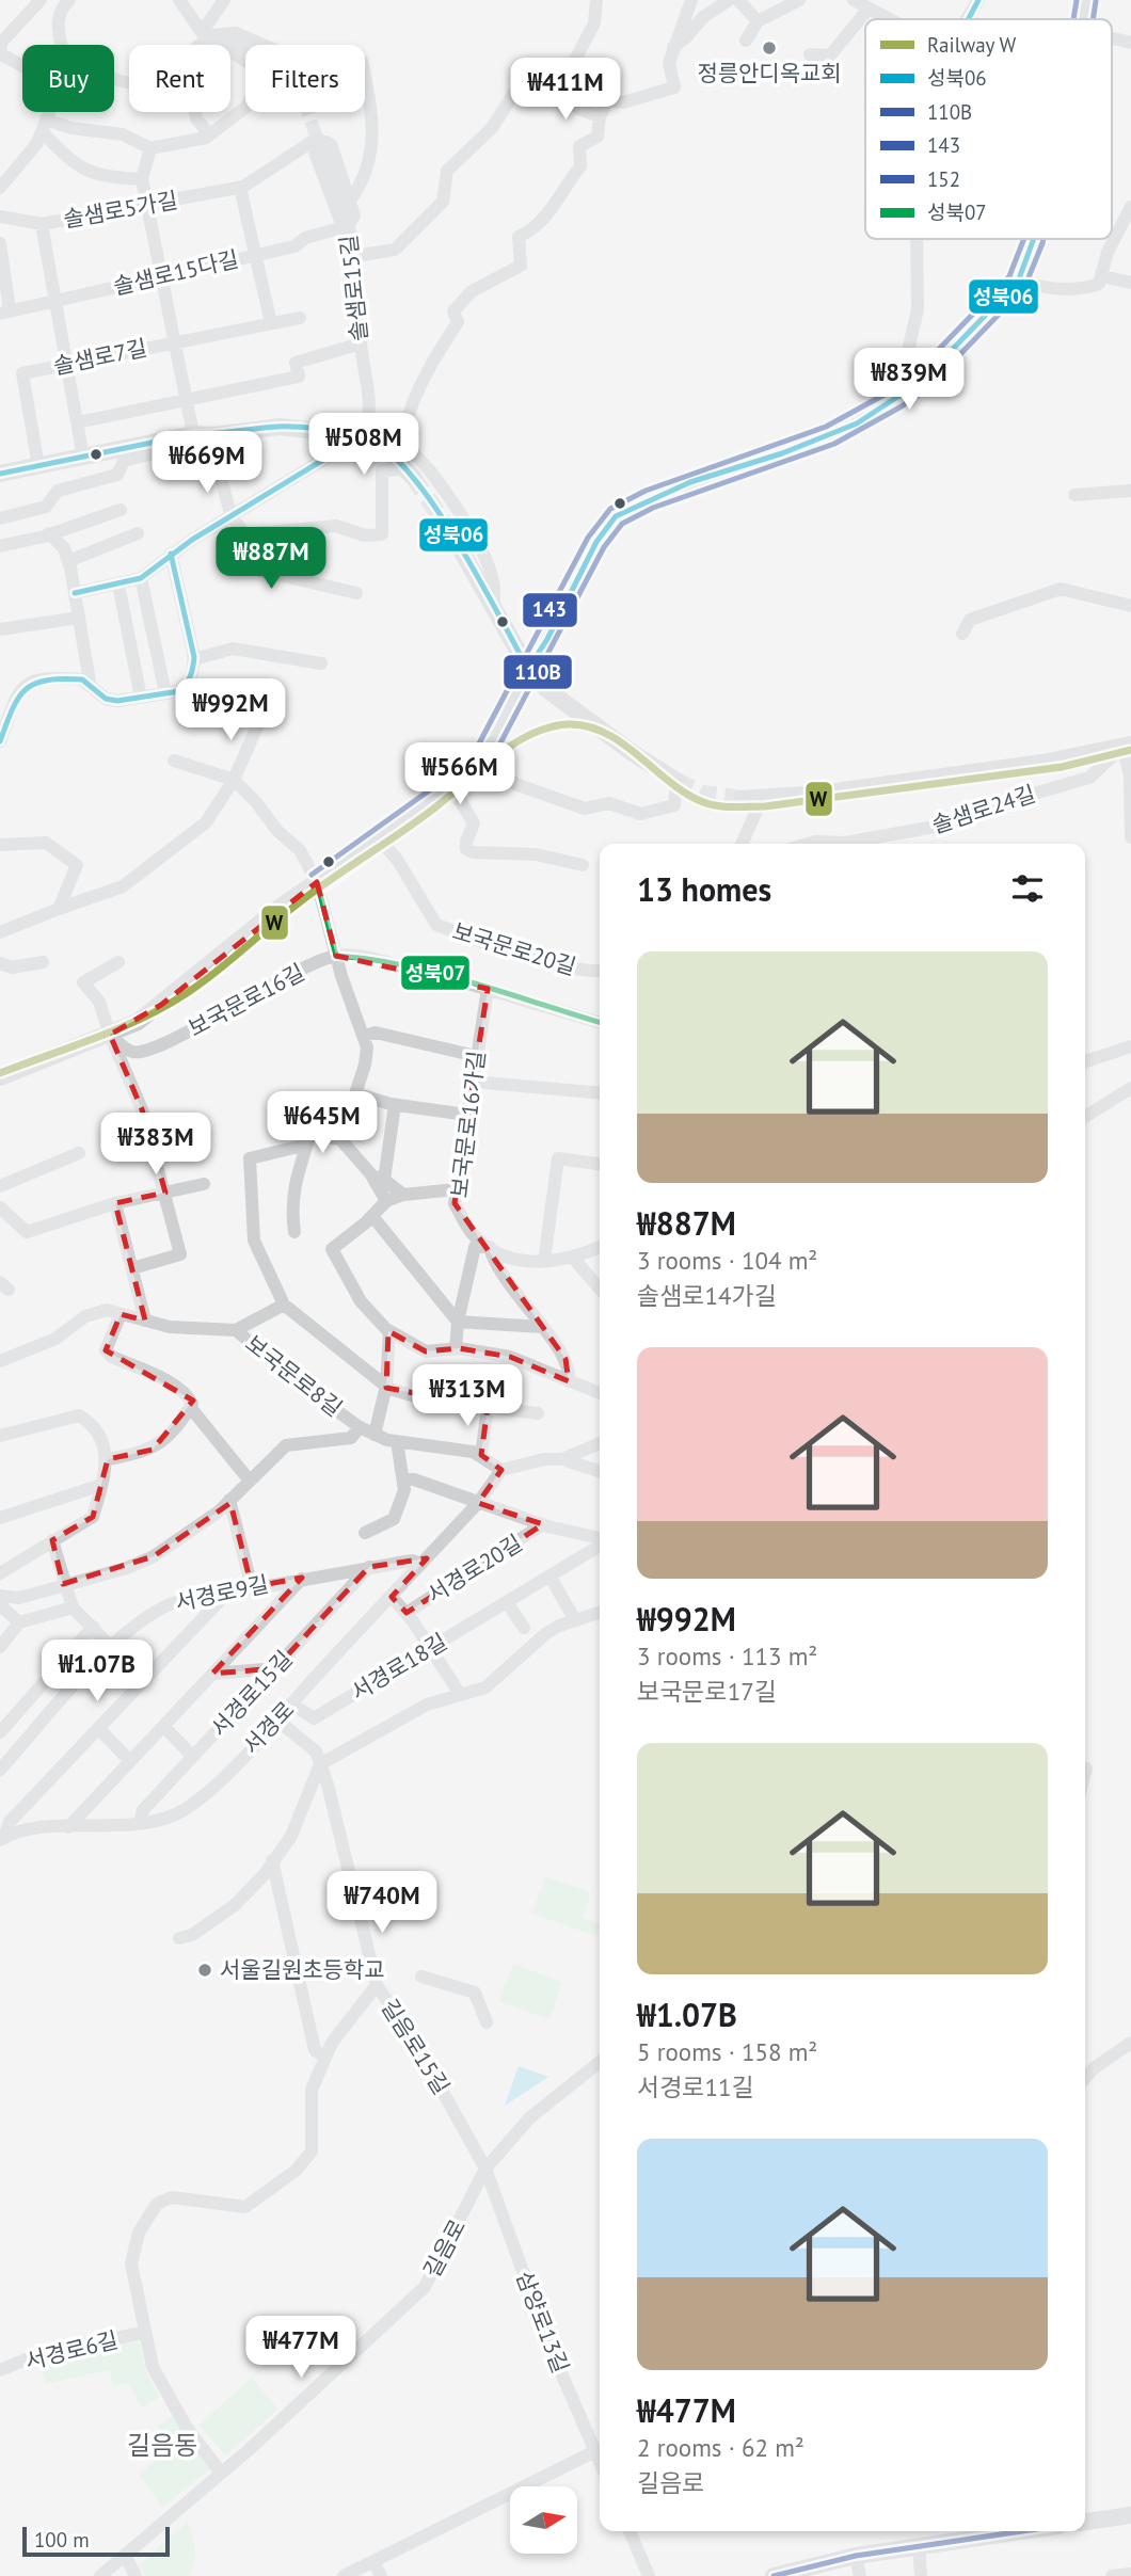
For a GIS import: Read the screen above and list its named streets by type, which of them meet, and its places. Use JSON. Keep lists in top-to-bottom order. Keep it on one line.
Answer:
{"streets":{"street":["솔샘로5가길","솔샘로15다길","솔샘로15길","솔샘로7길","솔샘로24길","보국문로20길","보국문로16길","보국문로16가길","보국문로8길","서경로20길","서경로9길","서경로18길","서경로15길","서경로","길음로15길","길음로","삼양로13길","서경로6길"]},"crossings":[["솔샘로5가길","솔샘로15길"],["솔샘로15다길","솔샘로15길"],["보국문로16길","보국문로16가길"],["보국문로8길","서경로"],["서경로20길","서경로"],["서경로9길","서경로15길"],["서경로9길","서경로"],["서경로18길","서경로"],["서경로15길","서경로"],["서경로","길음로15길"],["길음로15길","길음로"],["길음로15길","삼양로13길"],["길음로","삼양로13길"]],"districts":["길음동"],"places":["정릉안디옥교회","서울길원초등학교"],"lines":["transit line 성북06","transit line 143","transit line 110B","rail line W","transit line 성북07","transit line 152"],"legend":["Railway W","성북06","110B","143","152","성북07"],"scale_bar":"100 m","north":"right","page":{"chip":["Buy","Rent","Filters"],"price":["₩411M","₩839M","₩508M","₩669M","₩887M","₩992M","₩566M","₩645M","₩383M","₩313M","₩1.07B","₩740M","₩477M"],"heading":"13 homes","list":[{"name":"₩887M","note":"3 rooms · 104 m² · 솔샘로14가길"},{"name":"₩992M","note":"3 rooms · 113 m² · 보국문로17길"},{"name":"₩1.07B","note":"5 rooms · 158 m² · 서경로11길"},{"name":"₩477M","note":"2 rooms · 62 m² · 길음로"}],"scale":"100 m"}}
